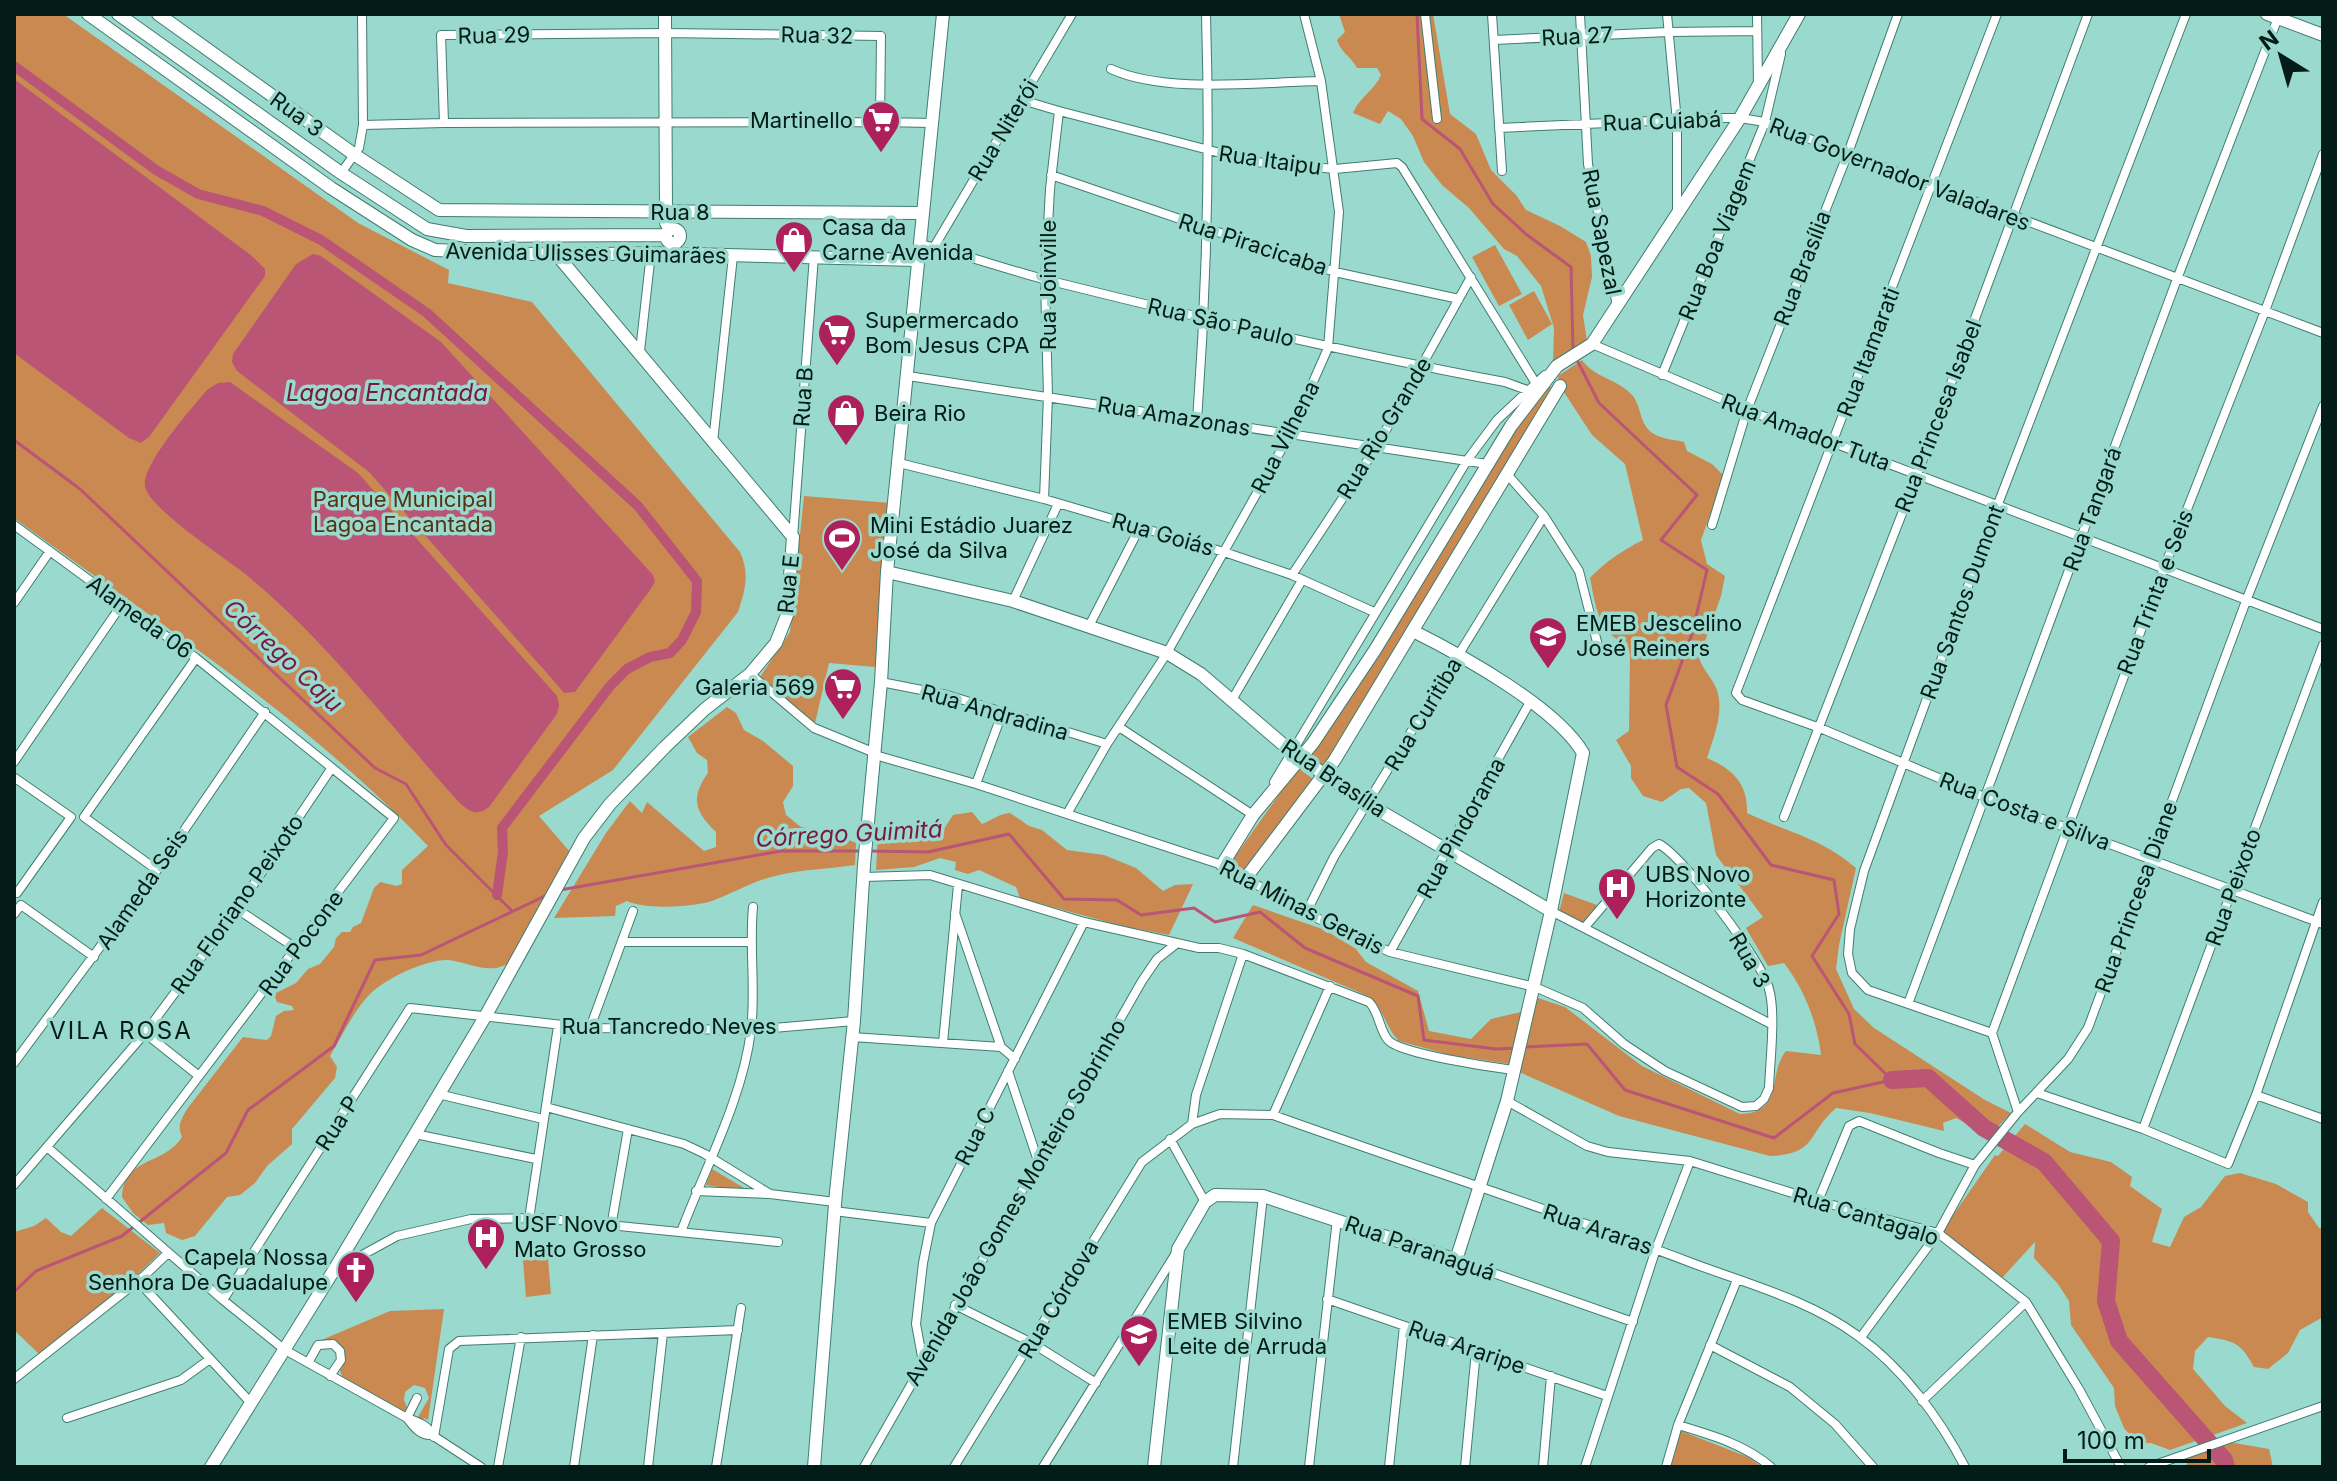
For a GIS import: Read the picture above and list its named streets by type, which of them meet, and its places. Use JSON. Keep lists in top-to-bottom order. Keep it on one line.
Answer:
{"streets":{"street":["Rua 29","Rua 32","Rua 27","Rua 3","Rua Cuiabá","Rua Niterói","Rua Itaipu","Rua Governador Valadares","Rua 8","Rua Sapezal","Rua Boa Viagem","Rua Piracicaba","Avenida Ulisses Guimarães","Rua Brasília","Rua Joinville","Rua São Paulo","Rua Itamarati","Rua B","Rua Amazonas","Rua Princesa Isabel","Rua Rio Grande","Rua Amador Tuta","Rua Vilhena","Rua Tangará","Rua Goiás","Rua E","Rua Trinta e Seis","Rua Santos Dumont","Alameda 06","Rua Andradina","Rua Curitiba","Rua Costa e Silva","Rua Pindorama","Rua Peixoto","Alameda Seis","Rua Princesa Diane","Rua Floriano Peixoto","Rua Minas Gerais","Rua Pocone","Rua Tancredo Neves","Rua P","Rua C","Avenida João Gomes Monteiro Sobrinho","Rua Cantagalo","Rua Araras","Rua Paranaguá","Rua Córdova","Rua Araripe"]},"crossings":[["Rua 29","Rua 32"],["Rua 27","Rua Sapezal"],["Rua 3","Rua 8"],["Rua 3","Rua Brasília"],["Rua 3","Rua Minas Gerais"],["Rua Cuiabá","Rua Governador Valadares"],["Rua Cuiabá","Rua Sapezal"],["Rua Cuiabá","Rua Boa Viagem"],["Rua Niterói","Rua São Paulo"],["Rua Itaipu","Rua Joinville"],["Rua Itaipu","Rua Rio Grande"],["Rua Itaipu","Rua Vilhena"],["Rua Governador Valadares","Rua Sapezal"],["Rua Governador Valadares","Rua Boa Viagem"],["Rua Governador Valadares","Rua Brasília"],["Rua Governador Valadares","Rua Itamarati"],["Rua Governador Valadares","Rua Princesa Isabel"],["Rua Governador Valadares","Rua Amador Tuta"],["Rua Governador Valadares","Rua Tangará"],["Rua Governador Valadares","Rua Trinta e Seis"],["Rua Governador Valadares","Rua Santos Dumont"],["Rua Boa Viagem","Rua Amador Tuta"],["Rua Piracicaba","Rua Joinville"],["Rua Piracicaba","Rua Rio Grande"],["Rua Piracicaba","Rua Vilhena"],["Avenida Ulisses Guimarães","Rua B"],["Avenida Ulisses Guimarães","Rua E"],["Rua Brasília","Rua Amador Tuta"],["Rua Brasília","Rua Vilhena"],["Rua Brasília","Rua Curitiba"],["Rua Brasília","Rua Pindorama"],["Rua Joinville","Rua São Paulo"],["Rua Joinville","Rua Amazonas"],["Rua Joinville","Rua Goiás"],["Rua São Paulo","Rua Rio Grande"],["Rua São Paulo","Rua Vilhena"],["Rua Itamarati","Rua Amador Tuta"],["Rua Itamarati","Rua Costa e Silva"],["Rua B","Rua E"],["Rua Amazonas","Rua Rio Grande"],["Rua Amazonas","Rua Vilhena"],["Rua Princesa Isabel","Rua Amador Tuta"],["Rua Princesa Isabel","Rua Costa e Silva"],["Rua Rio Grande","Rua Goiás"],["Rua Amador Tuta","Rua Tangará"],["Rua Amador Tuta","Rua Trinta e Seis"],["Rua Amador Tuta","Rua Santos Dumont"],["Rua Amador Tuta","Rua Princesa Diane"],["Rua Vilhena","Rua Goiás"],["Rua Vilhena","Rua Andradina"],["Rua Vilhena","Rua Minas Gerais"],["Rua Tangará","Rua Santos Dumont"],["Rua Tangará","Rua Costa e Silva"],["Rua E","Rua Minas Gerais"],["Rua E","Rua Tancredo Neves"],["Rua E","Rua P"],["Rua Trinta e Seis","Rua Santos Dumont"],["Rua Trinta e Seis","Rua Costa e Silva"],["Rua Santos Dumont","Rua Costa e Silva"],["Alameda 06","Alameda Seis"],["Alameda 06","Rua Pocone"],["Rua Curitiba","Rua Minas Gerais"],["Rua Costa e Silva","Rua Peixoto"],["Rua Costa e Silva","Rua Princesa Diane"],["Rua Pindorama","Rua Minas Gerais"],["Alameda Seis","Rua Pocone"],["Rua Princesa Diane","Rua Cantagalo"],["Rua Princesa Diane","Rua Araras"],["Rua Floriano Peixoto","Rua Pocone"],["Rua Tancredo Neves","Rua P"],["Rua C","Avenida João Gomes Monteiro Sobrinho"],["Rua Araras","Rua Córdova"]],"districts":["VILA ROSA"],"water":["Lagoa Encantada","Córrego Caju","Córrego Guimitá"],"parks":["Parque Municipal Lagoa Encantada"],"places":{"supermarket":["Martinello","Supermercado Bom Jesus CPA","Galeria 569"],"shop":["Casa da Carne Avenida","Beira Rio"],"sports":["Mini Estádio Juarez José da Silva"],"school or university":["EMEB Jescelino José Reiners","EMEB Silvino Leite de Arruda"],"hospital":["UBS Novo Horizonte","USF Novo Mato Grosso"],"church":["Capela Nossa Senhora De Guadalupe"]},"scale_bar":"100 m","north":"top left"}
